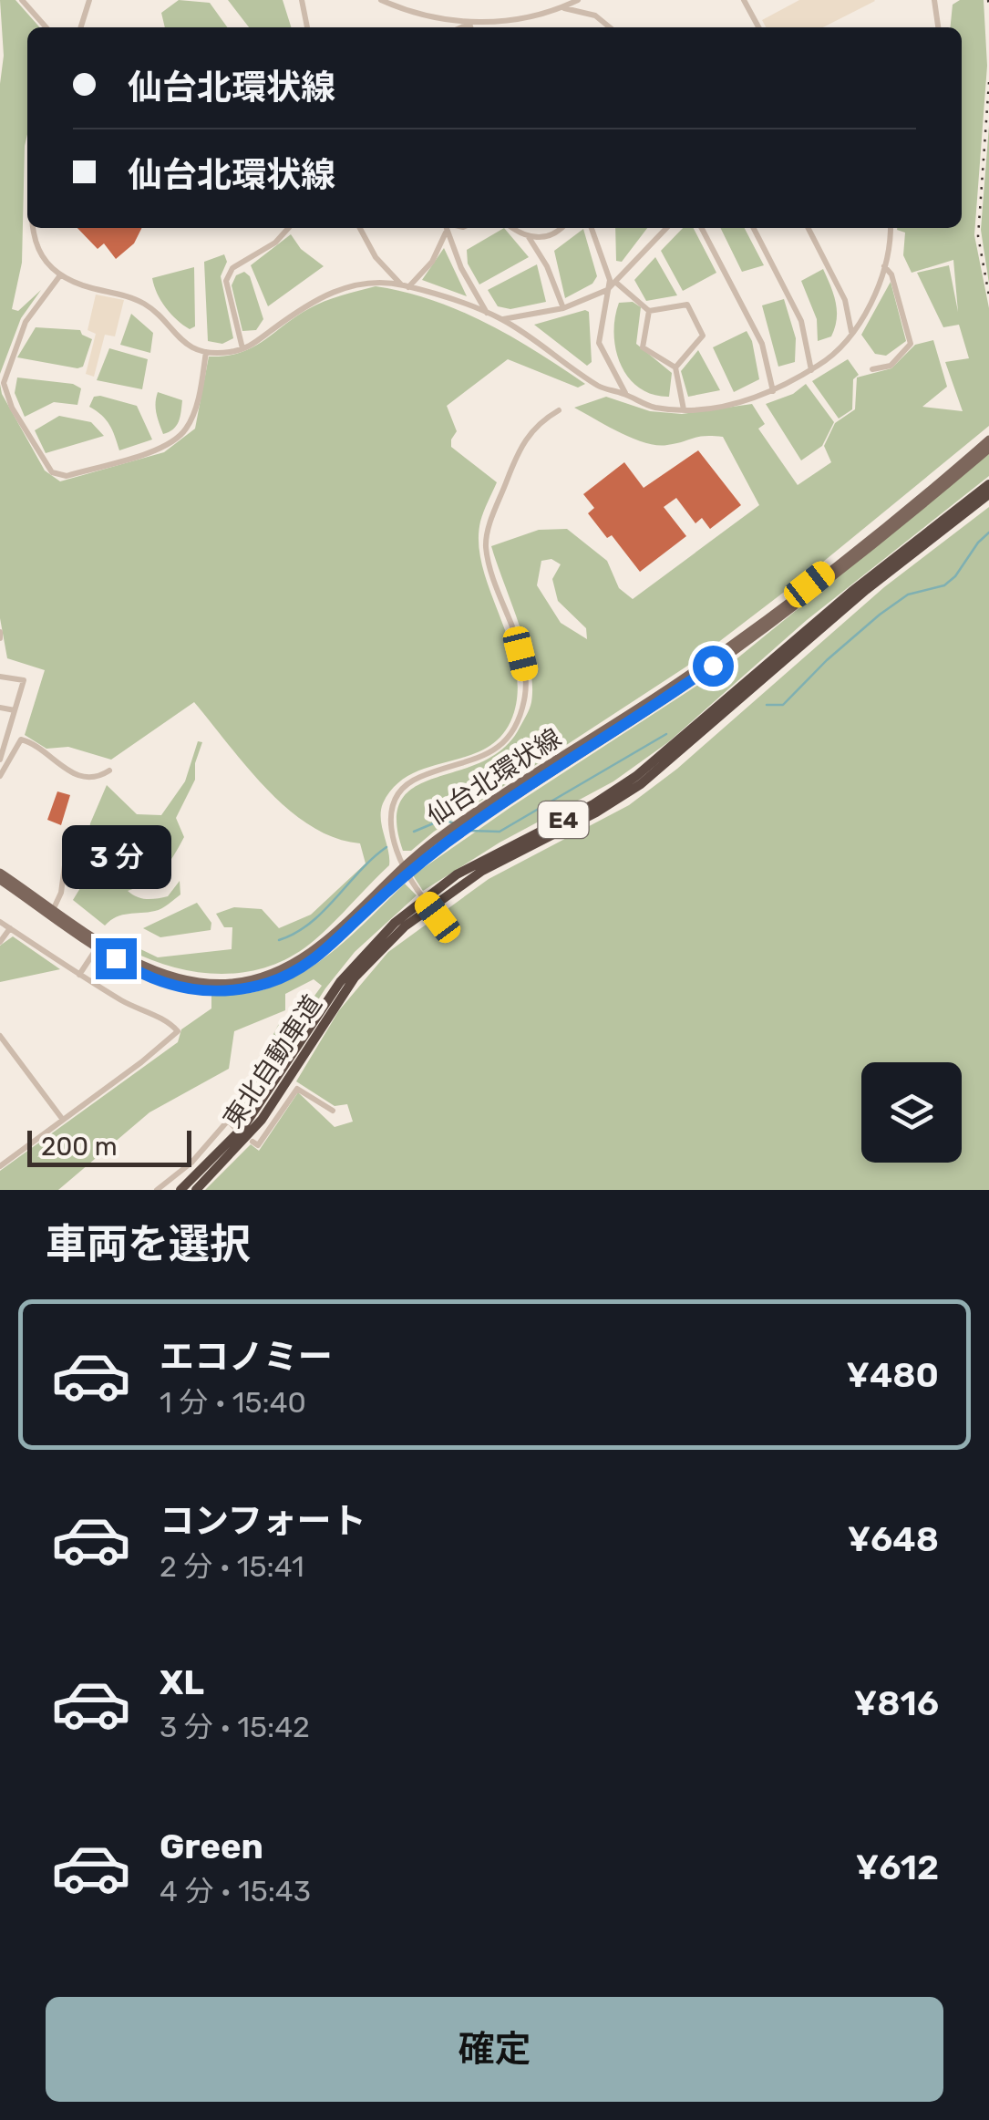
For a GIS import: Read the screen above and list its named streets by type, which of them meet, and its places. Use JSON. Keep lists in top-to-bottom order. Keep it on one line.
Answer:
{"streets":{"highway":["E4","東北自動車道"],"main road":["仙台北環状線"]},"scale_bar":"200 m","page":{"banner":["仙台北環状線","仙台北環状線"],"bubble":"3 分","scale":"200 m","heading":"車両を選択","list":[{"name":"エコノミー","note":"1 分 · 15:40","value":"¥480"},{"name":"コンフォート","note":"2 分 · 15:41","value":"¥648"},{"name":"XL","note":"3 分 · 15:42","value":"¥816"},{"name":"Green","note":"4 分 · 15:43","value":"¥612"}],"buttons":"確定"}}
